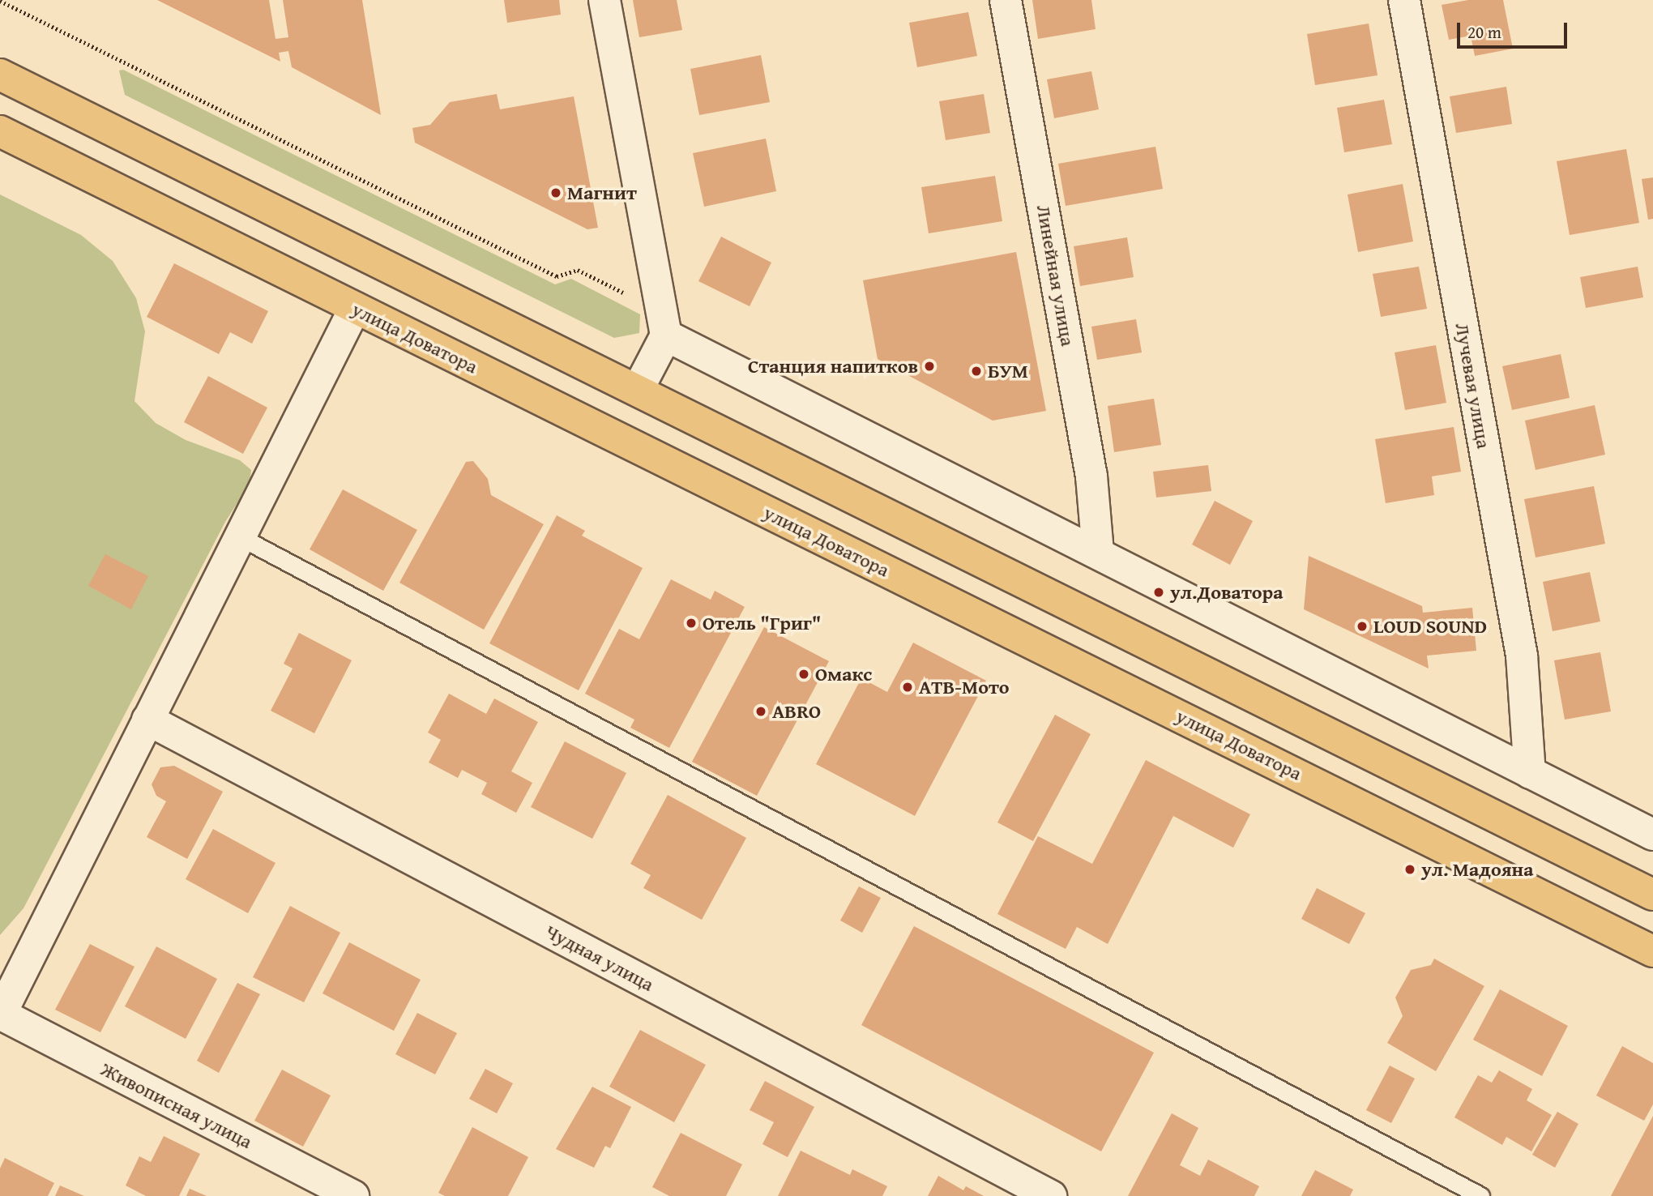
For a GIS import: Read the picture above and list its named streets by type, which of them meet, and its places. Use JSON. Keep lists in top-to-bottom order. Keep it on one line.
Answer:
{"streets":{"main road":["улица Доватора"],"street":["Линейная улица","Лучевая улица","Чудная улица","Живописная улица"]},"places":["Магнит","Станция напитков","БУМ","ул.Доватора","Отель \"Григ\"","LOUD SOUND","Омакс","АТВ-Мото","ABRO","ул. Мадояна"],"scale_bar":"20 m"}
